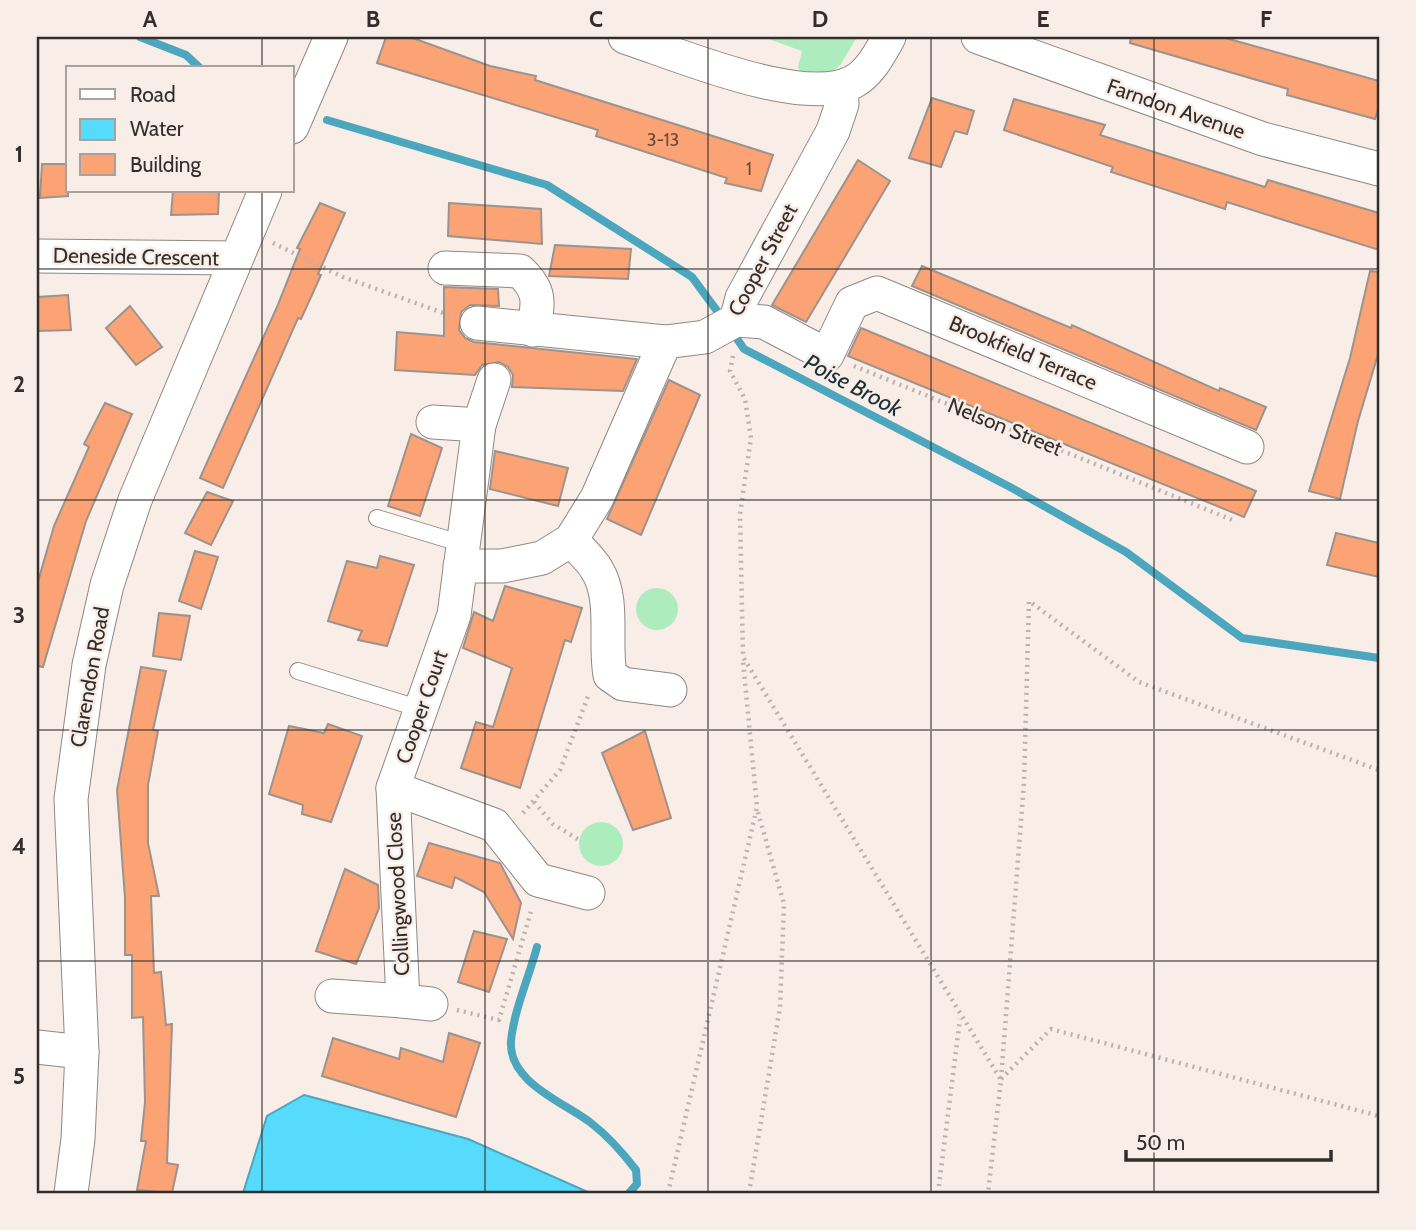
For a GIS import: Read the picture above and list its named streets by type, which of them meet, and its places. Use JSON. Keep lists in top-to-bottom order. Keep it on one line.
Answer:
{"streets":{"street":["Farndon Avenue","Deneside Crescent","Cooper Street","Brookfield Terrace","Clarendon Road","Cooper Court","Collingwood Close"],"path":["Nelson Street"]},"crossings":[["Deneside Crescent","Clarendon Road"],["Brookfield Terrace","Nelson Street"],["Cooper Court","Collingwood Close"]],"water":["Poise Brook"],"house_numbers":["3-13","1"],"legend":["Road","Water","Building"],"scale_bar":"50 m","grid":{"columns":["A","B","C","D","E","F"],"rows":["1","2","3","4","5"]}}
